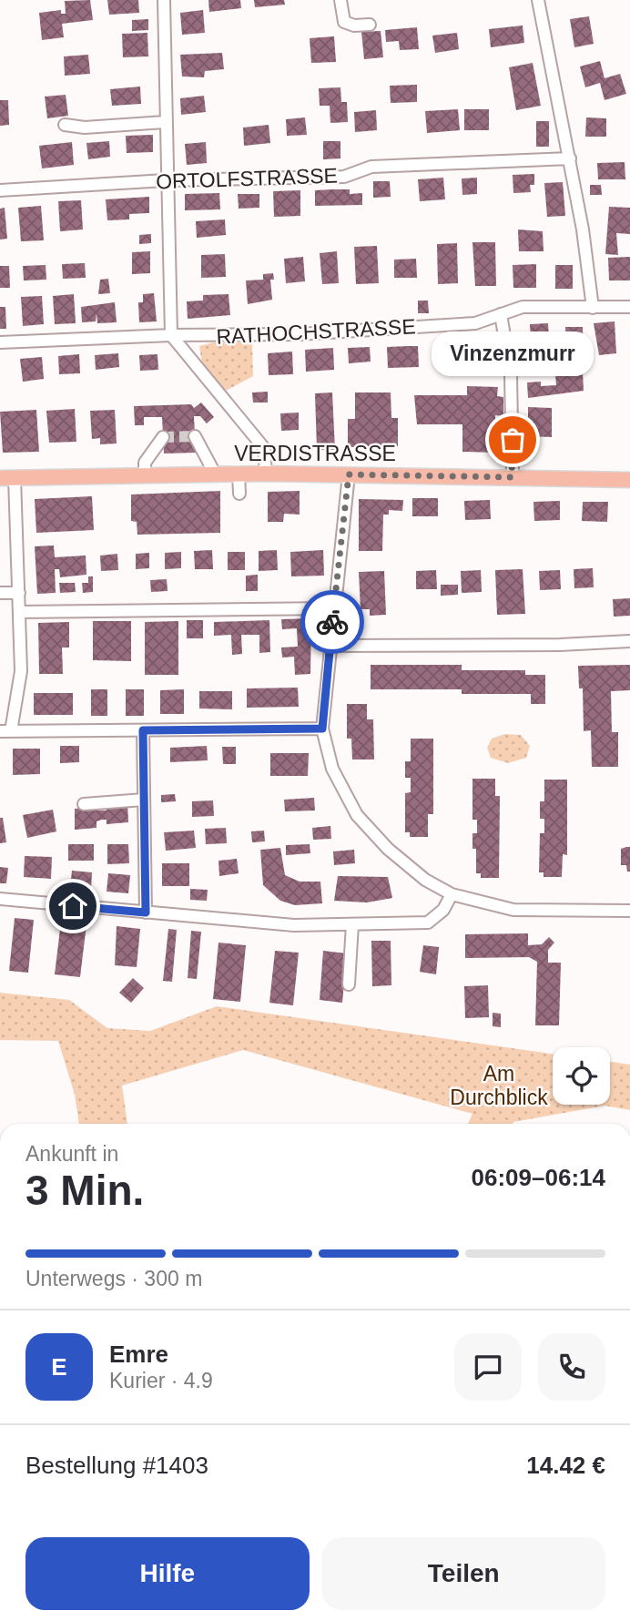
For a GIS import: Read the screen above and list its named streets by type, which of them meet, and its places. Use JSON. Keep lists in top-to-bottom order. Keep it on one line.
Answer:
{"streets":{"main road":["VERDISTRASSE"],"street":["ORTOLFSTRASSE","RATHOCHSTRASSE"]},"parks":["Am Durchblick"],"places":["Vinzenzmurr"],"page":{"bubble":"Vinzenzmurr","heading":["3 Min.","Ankunft in","06:09–06:14"],"panel":["Emre","Kurier · 4.9","Bestellung #1403","14.42 €"],"bar":"Unterwegs · 300 m","round":"E","buttons":["Hilfe","Teilen"]}}
